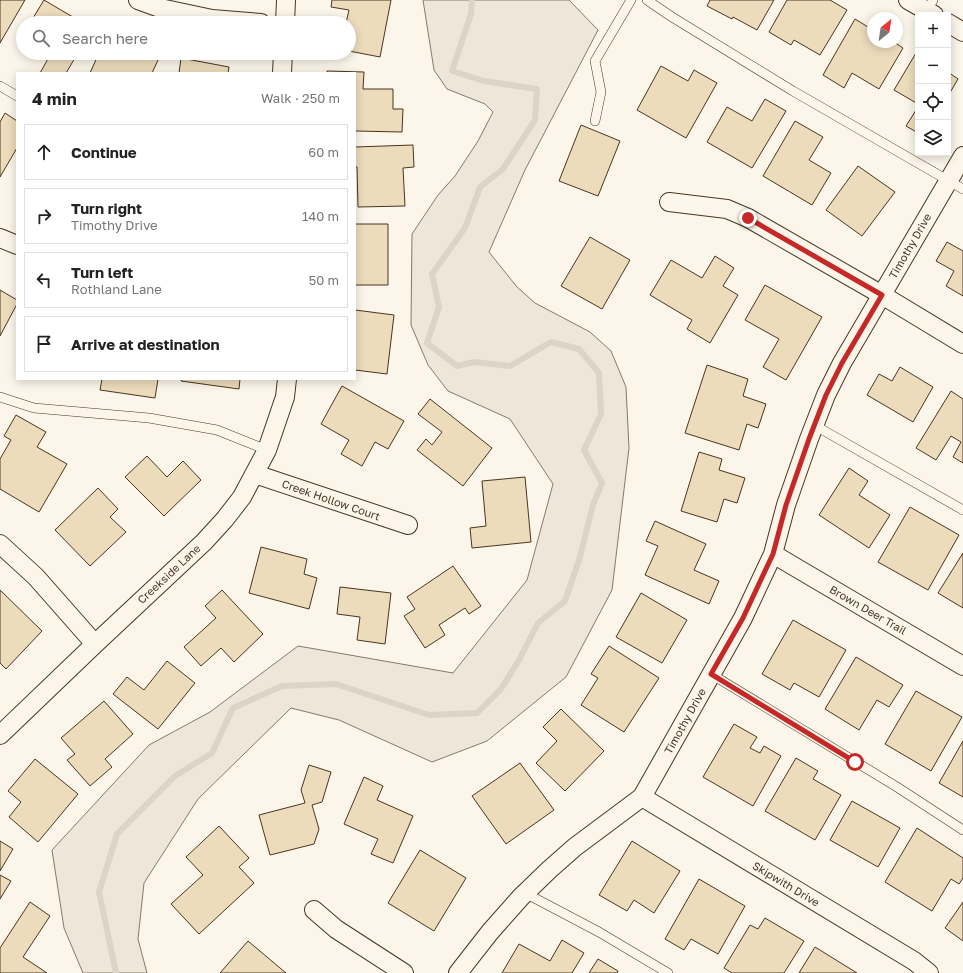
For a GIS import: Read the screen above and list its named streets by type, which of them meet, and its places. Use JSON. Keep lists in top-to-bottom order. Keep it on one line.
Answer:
{"streets":{"street":["Timothy Drive","Creek Hollow Court","Creekside Lane","Brown Deer Trail","Skipwith Drive"]},"crossings":[["Timothy Drive","Brown Deer Trail"],["Timothy Drive","Skipwith Drive"],["Creek Hollow Court","Creekside Lane"]],"north":"top right","page":{"map_buttons":["+","−"],"search":"Search here","heading":["4 min","Walk · 250 m"],"list":[["Continue","60 m"],["Turn right","Timothy Drive","140 m"],["Turn left","Rothland Lane","50 m"],"Arrive at destination"]}}
